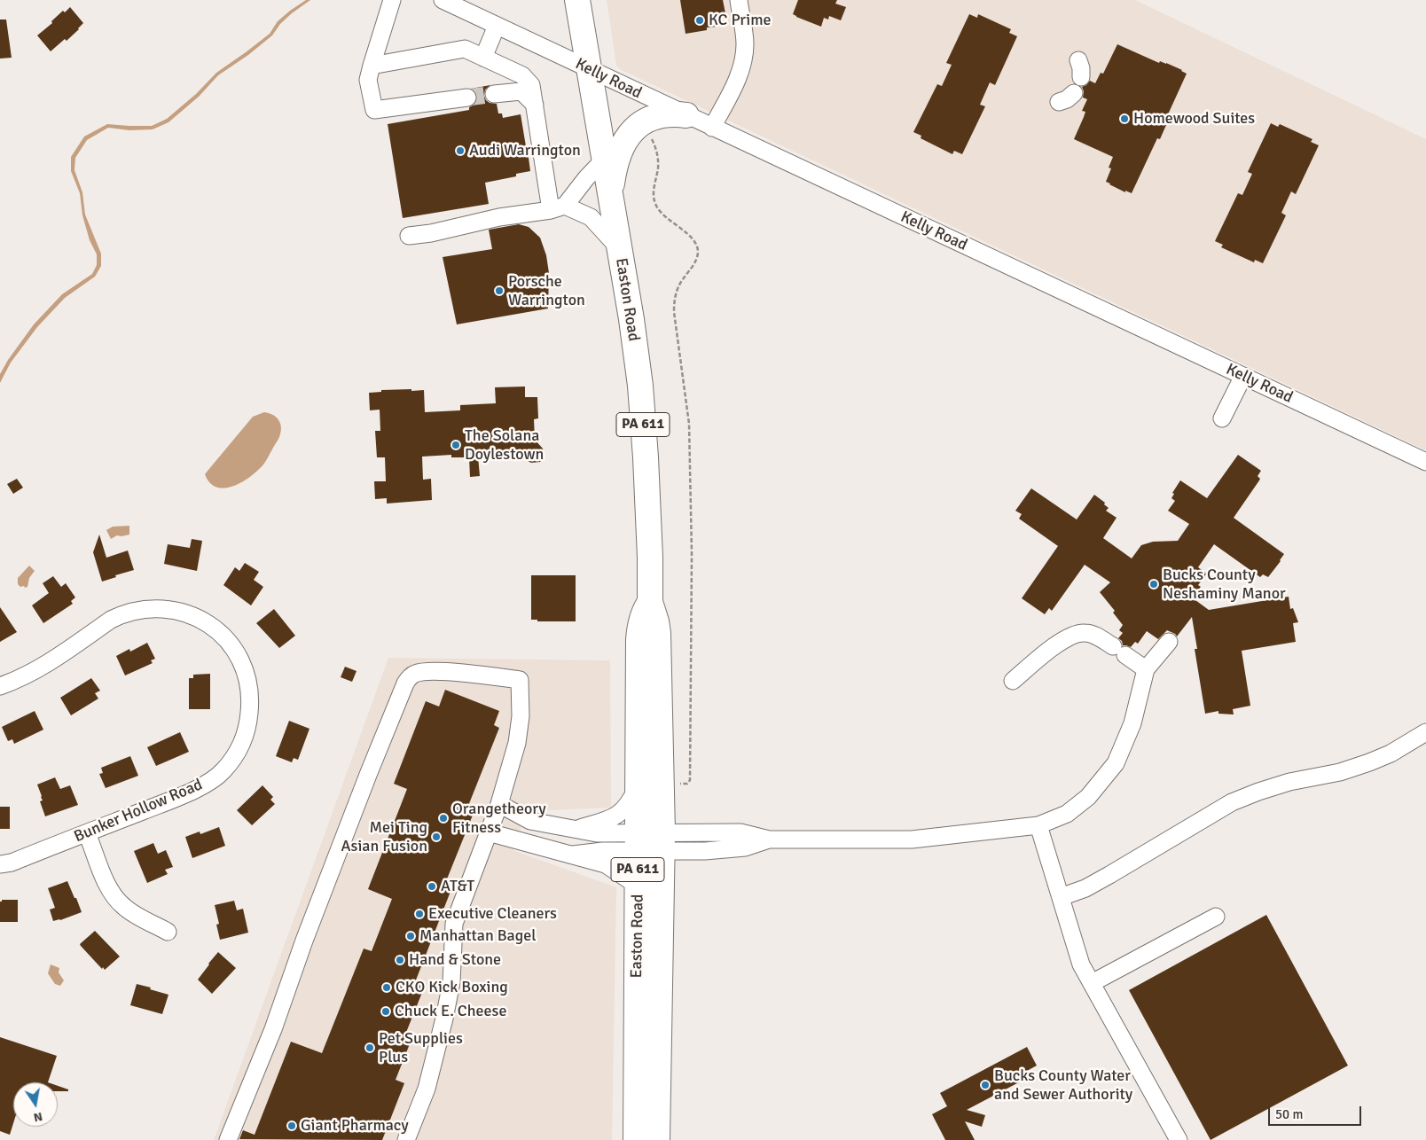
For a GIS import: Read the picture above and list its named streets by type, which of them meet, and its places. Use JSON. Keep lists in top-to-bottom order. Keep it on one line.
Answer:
{"streets":{"highway":["Easton Road","PA 611"],"street":["Kelly Road","Bunker Hollow Road"]},"crossings":[["Kelly Road","Easton Road"]],"places":["KC Prime","Homewood Suites","Audi Warrington","Porsche Warrington","The Solana Doylestown","Bucks County Neshaminy Manor","Orangetheory Fitness","Mei Ting Asian Fusion","AT&T","Executive Cleaners","Manhattan Bagel","Hand & Stone","CKO Kick Boxing","Chuck E. Cheese","Pet Supplies Plus","Bucks County Water and Sewer Authority","Giant Pharmacy"],"scale_bar":"50 m","north":"bottom"}
